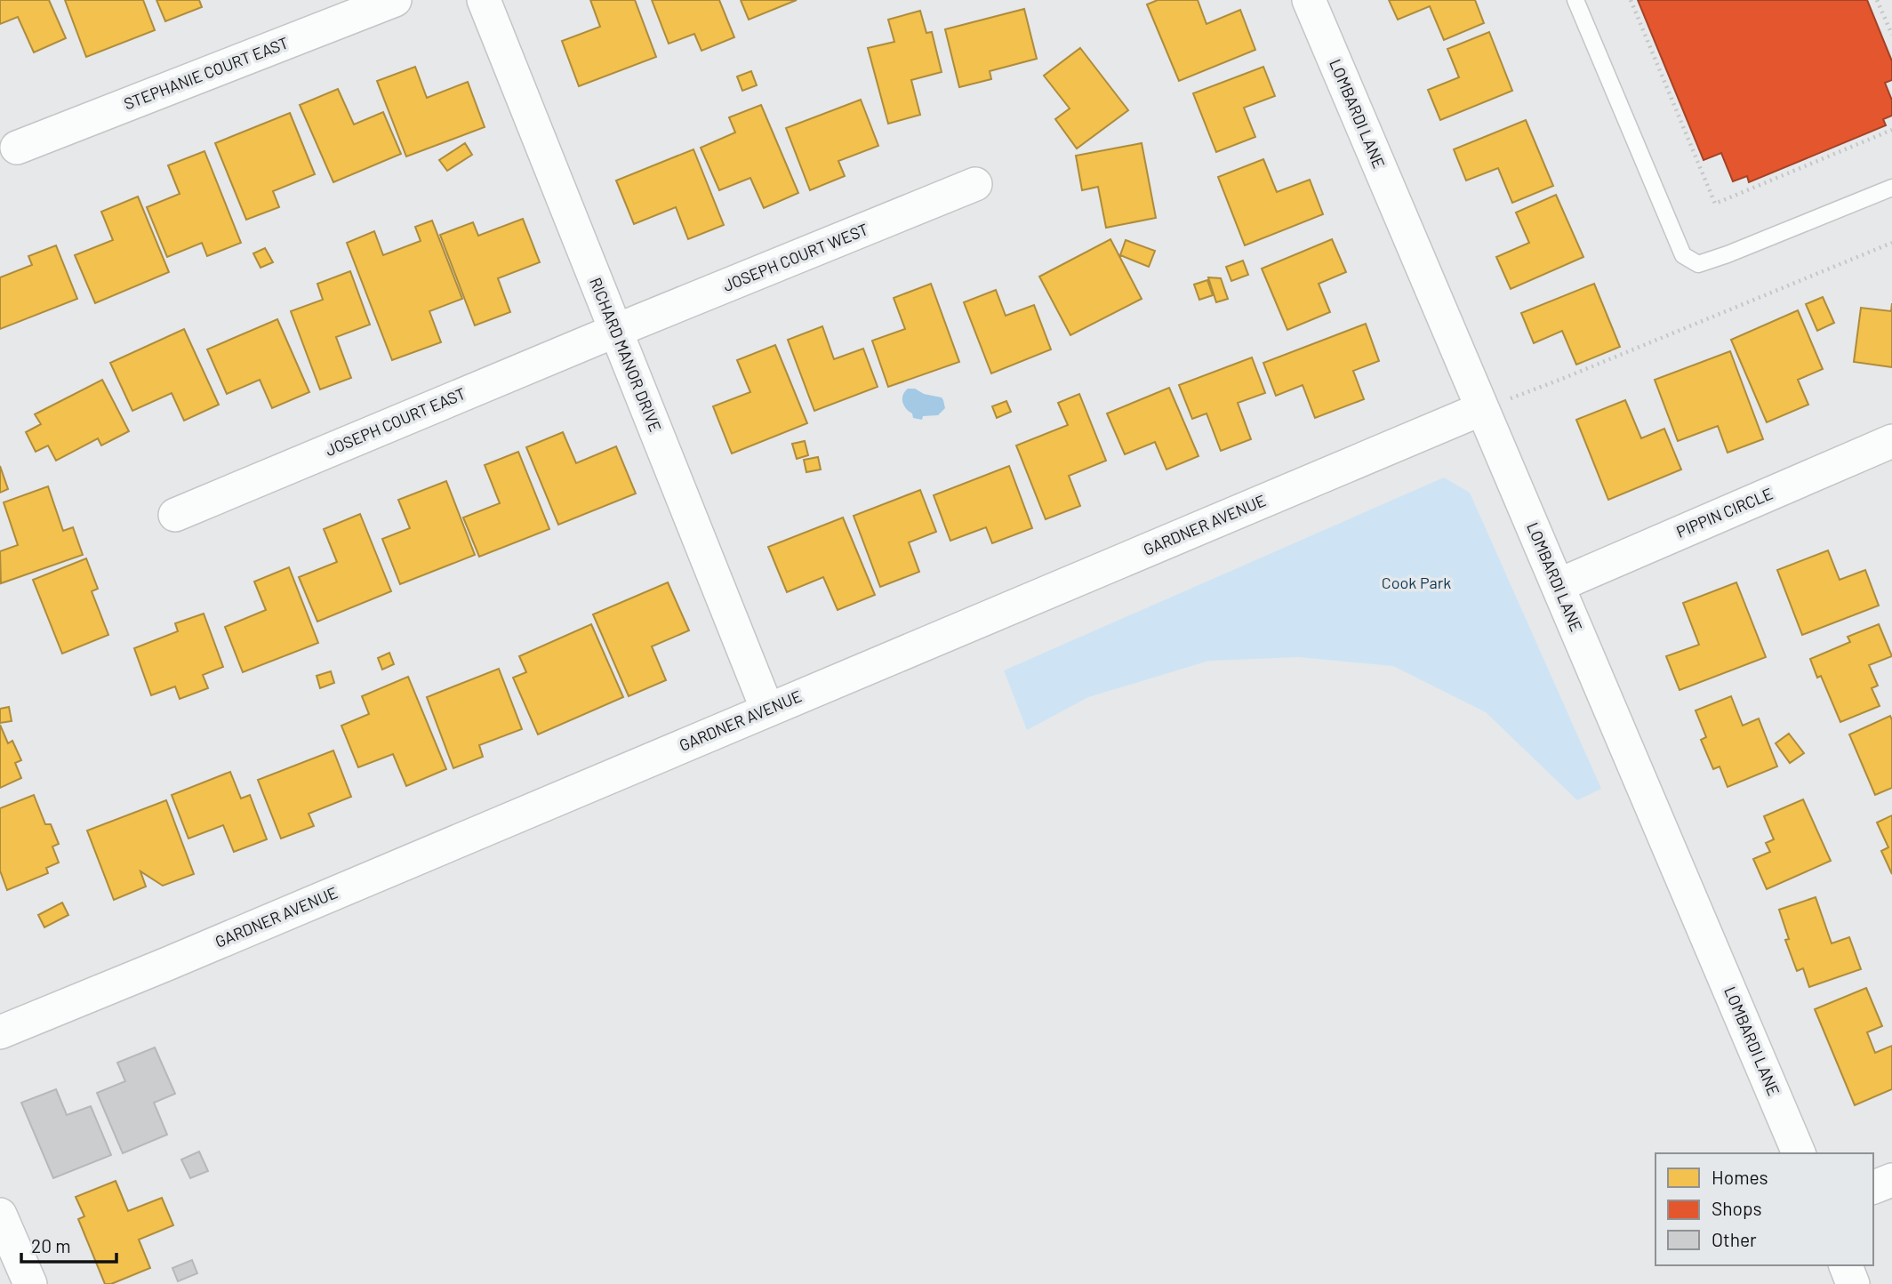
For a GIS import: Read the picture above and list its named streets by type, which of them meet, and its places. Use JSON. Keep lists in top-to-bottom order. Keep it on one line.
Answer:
{"streets":{"street":["STEPHANIE COURT EAST","LOMBARDI LANE","JOSEPH COURT WEST","RICHARD MANOR DRIVE","JOSEPH COURT EAST","PIPPIN CIRCLE","GARDNER AVENUE"]},"crossings":[["LOMBARDI LANE","PIPPIN CIRCLE"],["LOMBARDI LANE","GARDNER AVENUE"],["JOSEPH COURT WEST","RICHARD MANOR DRIVE"],["JOSEPH COURT WEST","JOSEPH COURT EAST"],["RICHARD MANOR DRIVE","JOSEPH COURT EAST"],["RICHARD MANOR DRIVE","GARDNER AVENUE"]],"parks":["Cook Park"],"legend":["Homes","Shops","Other"],"scale_bar":"20 m"}
